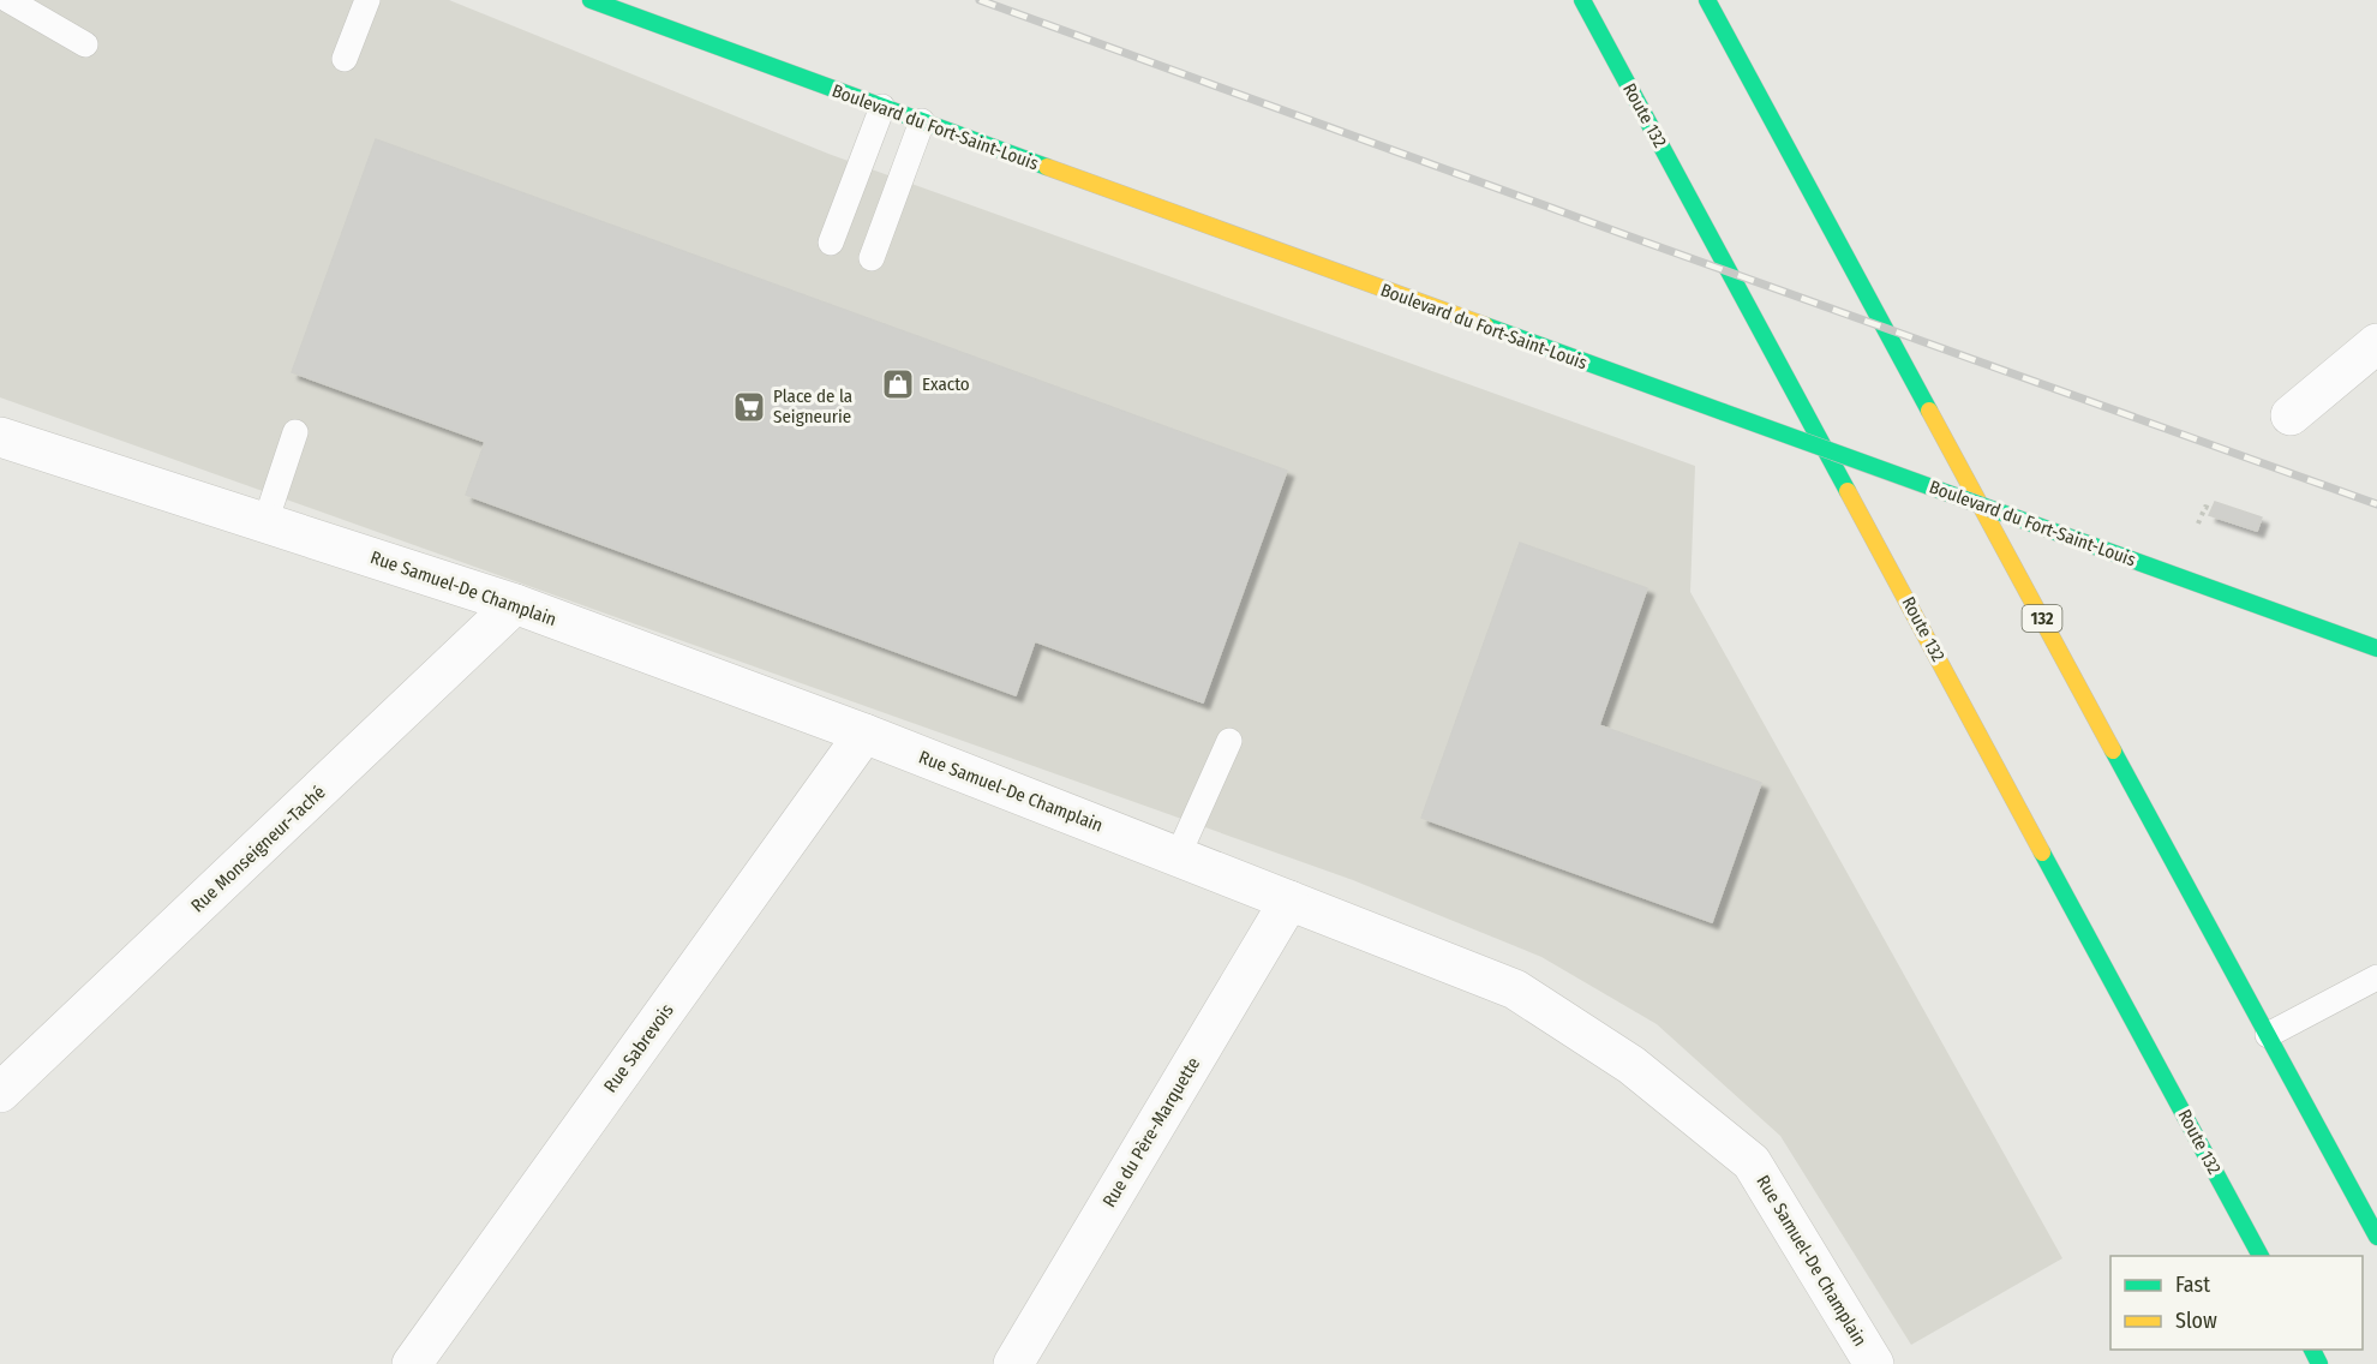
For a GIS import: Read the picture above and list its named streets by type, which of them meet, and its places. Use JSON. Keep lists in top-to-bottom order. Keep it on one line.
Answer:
{"streets":{"main road":["Route 132","Boulevard du Fort-Saint-Louis","132"],"street":["Rue Samuel-De Champlain","Rue Monseigneur-Taché","Rue Sabrevois","Rue du Père-Marquette"]},"crossings":[["Rue Samuel-De Champlain","Rue Monseigneur-Taché"],["Rue Samuel-De Champlain","Rue Sabrevois"],["Rue Samuel-De Champlain","Rue du Père-Marquette"]],"places":{"shop":["Exacto"],"supermarket":["Place de la Seigneurie"]},"legend":["Fast","Slow"]}
